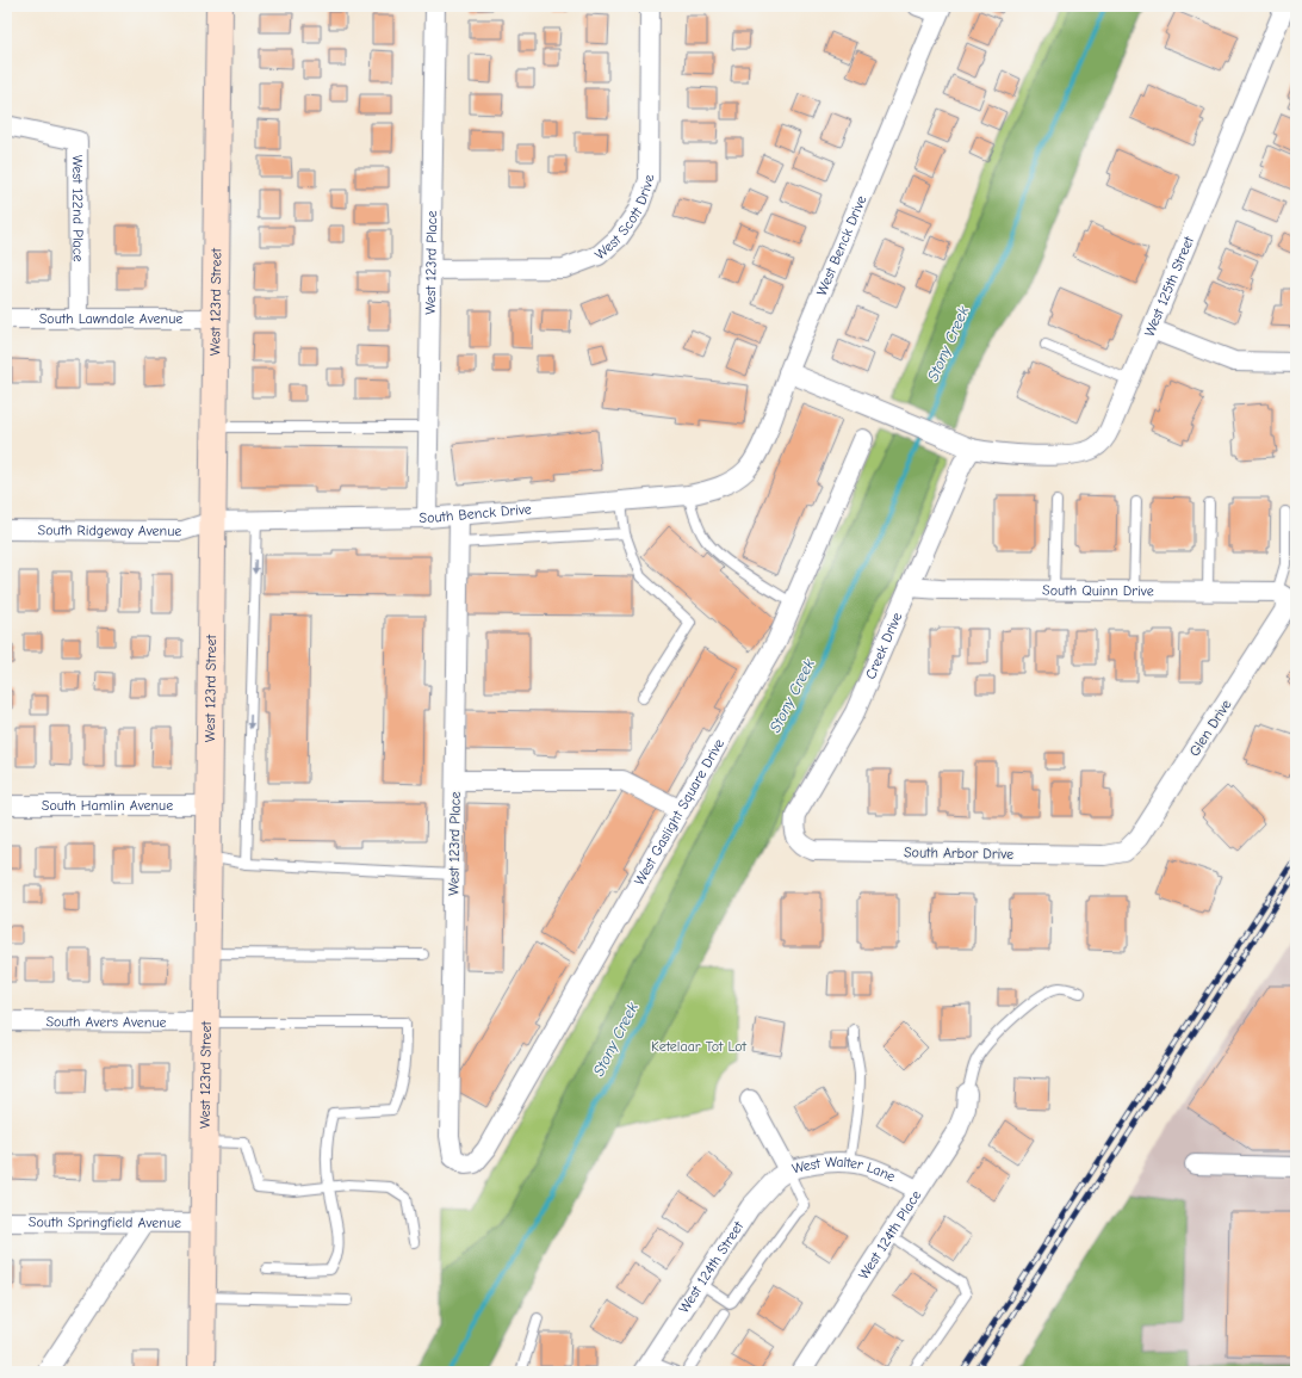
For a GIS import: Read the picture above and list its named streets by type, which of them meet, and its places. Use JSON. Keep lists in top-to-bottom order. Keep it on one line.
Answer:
{"streets":{"street":["West 122nd Place","West Scott Drive","West Benck Drive","West 123rd Place","West 125th Street","West 123rd Street","South Lawndale Avenue","South Benck Drive","South Ridgeway Avenue","South Quinn Drive","Creek Drive","Glen Drive","South Hamlin Avenue","West Gaslight Square Drive","South Arbor Drive","South Avers Avenue","West Walter Lane","South Springfield Avenue","West 124th Place","West 124th Street"]},"crossings":[["West 122nd Place","South Lawndale Avenue"],["West Scott Drive","West 123rd Place"],["West Benck Drive","West 125th Street"],["West Benck Drive","South Benck Drive"],["West 123rd Place","South Benck Drive"],["West 123rd Place","West Gaslight Square Drive"],["West 125th Street","Creek Drive"],["West 123rd Street","South Lawndale Avenue"],["West 123rd Street","South Benck Drive"],["West 123rd Street","South Ridgeway Avenue"],["West 123rd Street","South Hamlin Avenue"],["West 123rd Street","South Avers Avenue"],["West 123rd Street","South Springfield Avenue"],["South Benck Drive","South Ridgeway Avenue"],["South Quinn Drive","Creek Drive"],["South Quinn Drive","Glen Drive"],["Creek Drive","South Arbor Drive"],["Glen Drive","South Arbor Drive"],["West Walter Lane","West 124th Place"],["West Walter Lane","West 124th Street"]],"water":["Stony Creek"],"parks":["Ketelaar Tot Lot"]}
